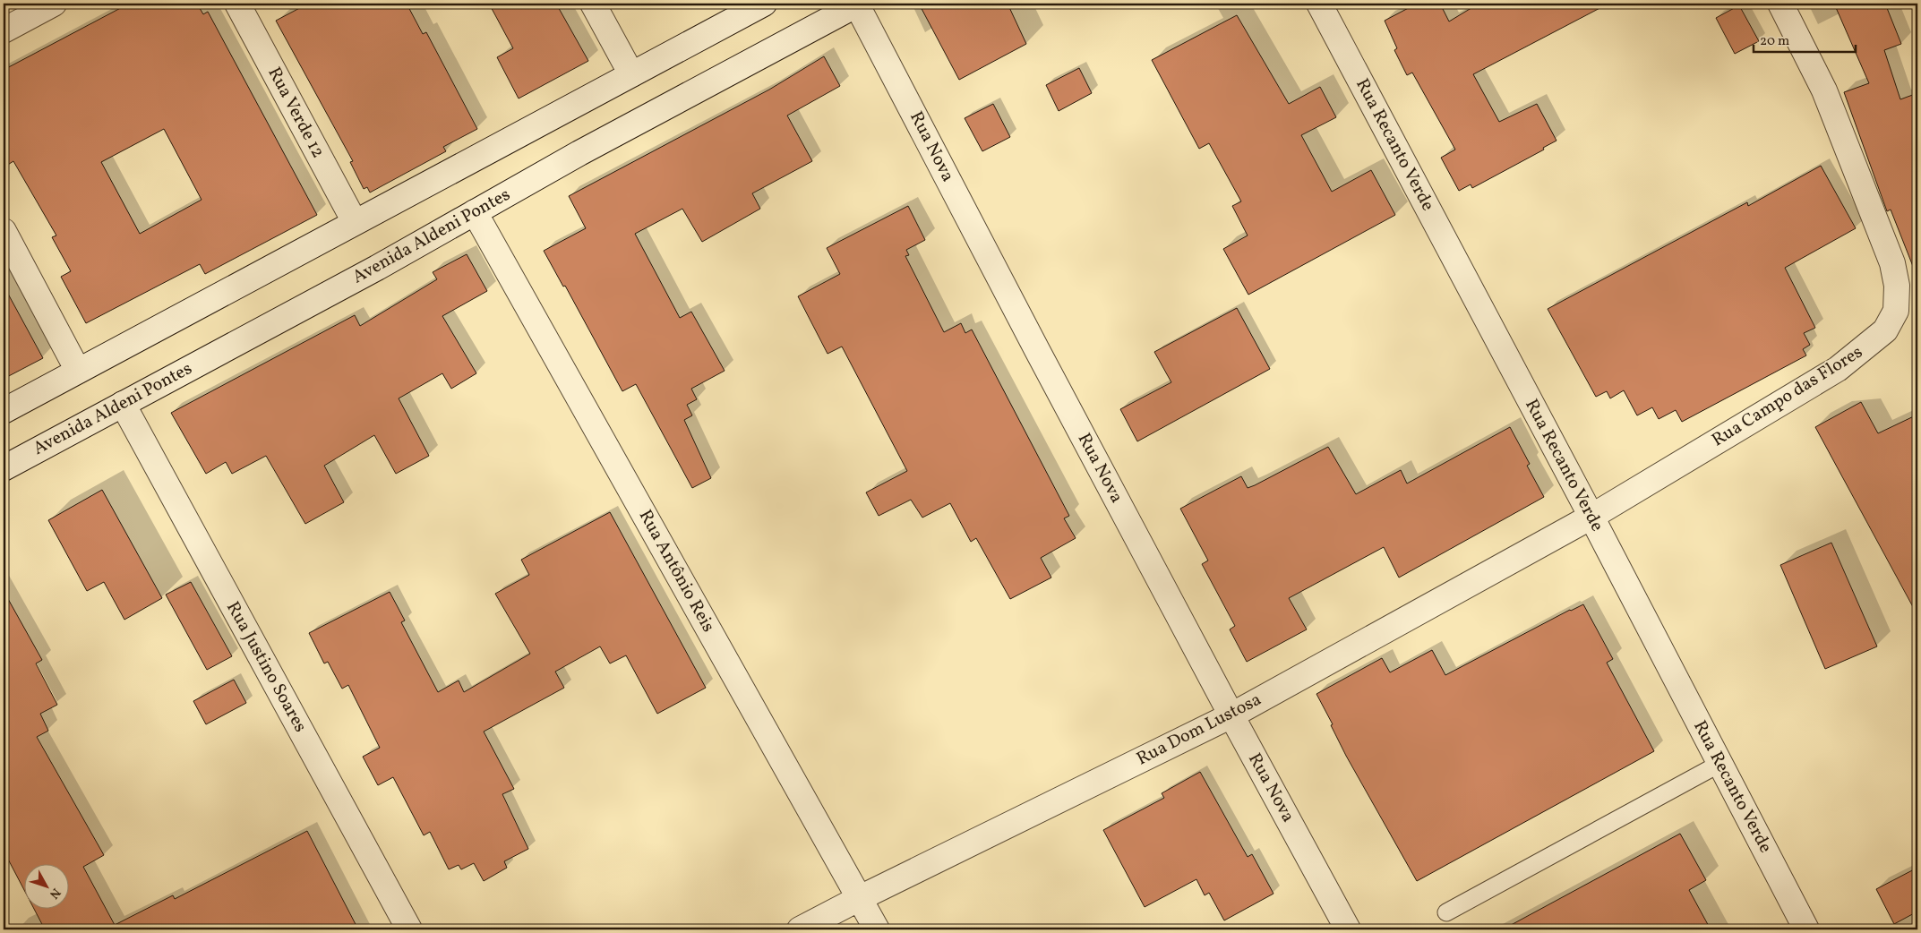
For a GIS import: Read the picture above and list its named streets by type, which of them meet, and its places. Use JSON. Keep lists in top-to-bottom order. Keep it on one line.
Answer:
{"streets":{"street":["Rua Verde 12","Rua Recanto Verde","Rua Nova","Avenida Aldeni Pontes","Rua Campo das Flores","Rua Antônio Reis","Rua Justino Soares","Rua Dom Lustosa"]},"crossings":[["Rua Recanto Verde","Rua Campo das Flores"],["Rua Recanto Verde","Rua Dom Lustosa"],["Rua Nova","Avenida Aldeni Pontes"],["Rua Nova","Rua Dom Lustosa"],["Avenida Aldeni Pontes","Rua Antônio Reis"],["Avenida Aldeni Pontes","Rua Justino Soares"],["Rua Campo das Flores","Rua Dom Lustosa"],["Rua Antônio Reis","Rua Dom Lustosa"]],"scale_bar":"20 m","north":"bottom right"}
